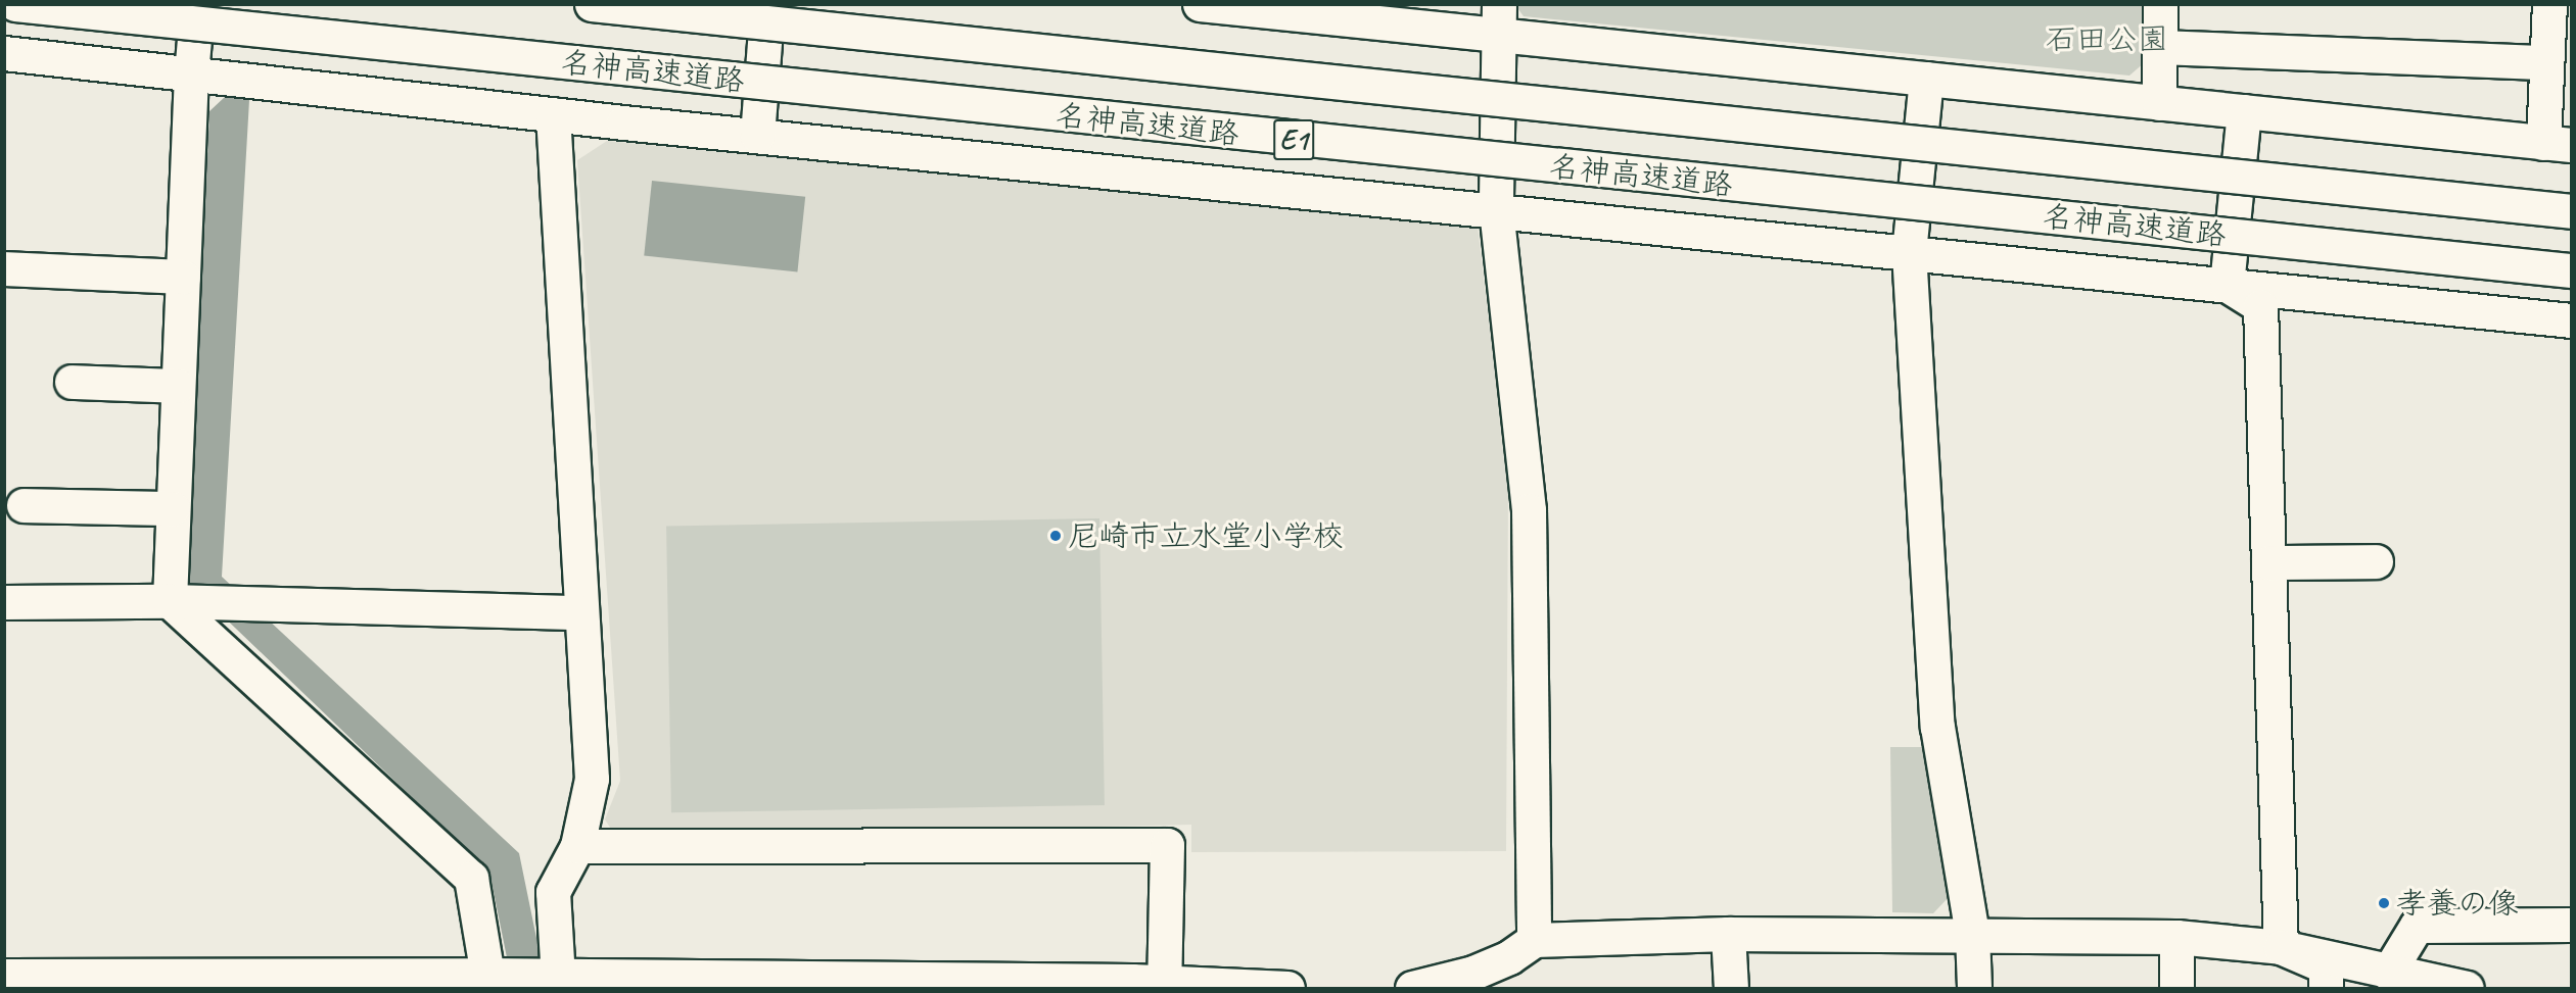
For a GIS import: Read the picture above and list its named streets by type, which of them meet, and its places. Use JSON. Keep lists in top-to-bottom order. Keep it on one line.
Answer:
{"streets":{"main road":["名神高速道路","E1"]},"parks":["石田公園"],"places":["尼崎市立水堂小学校","孝養の像"]}
